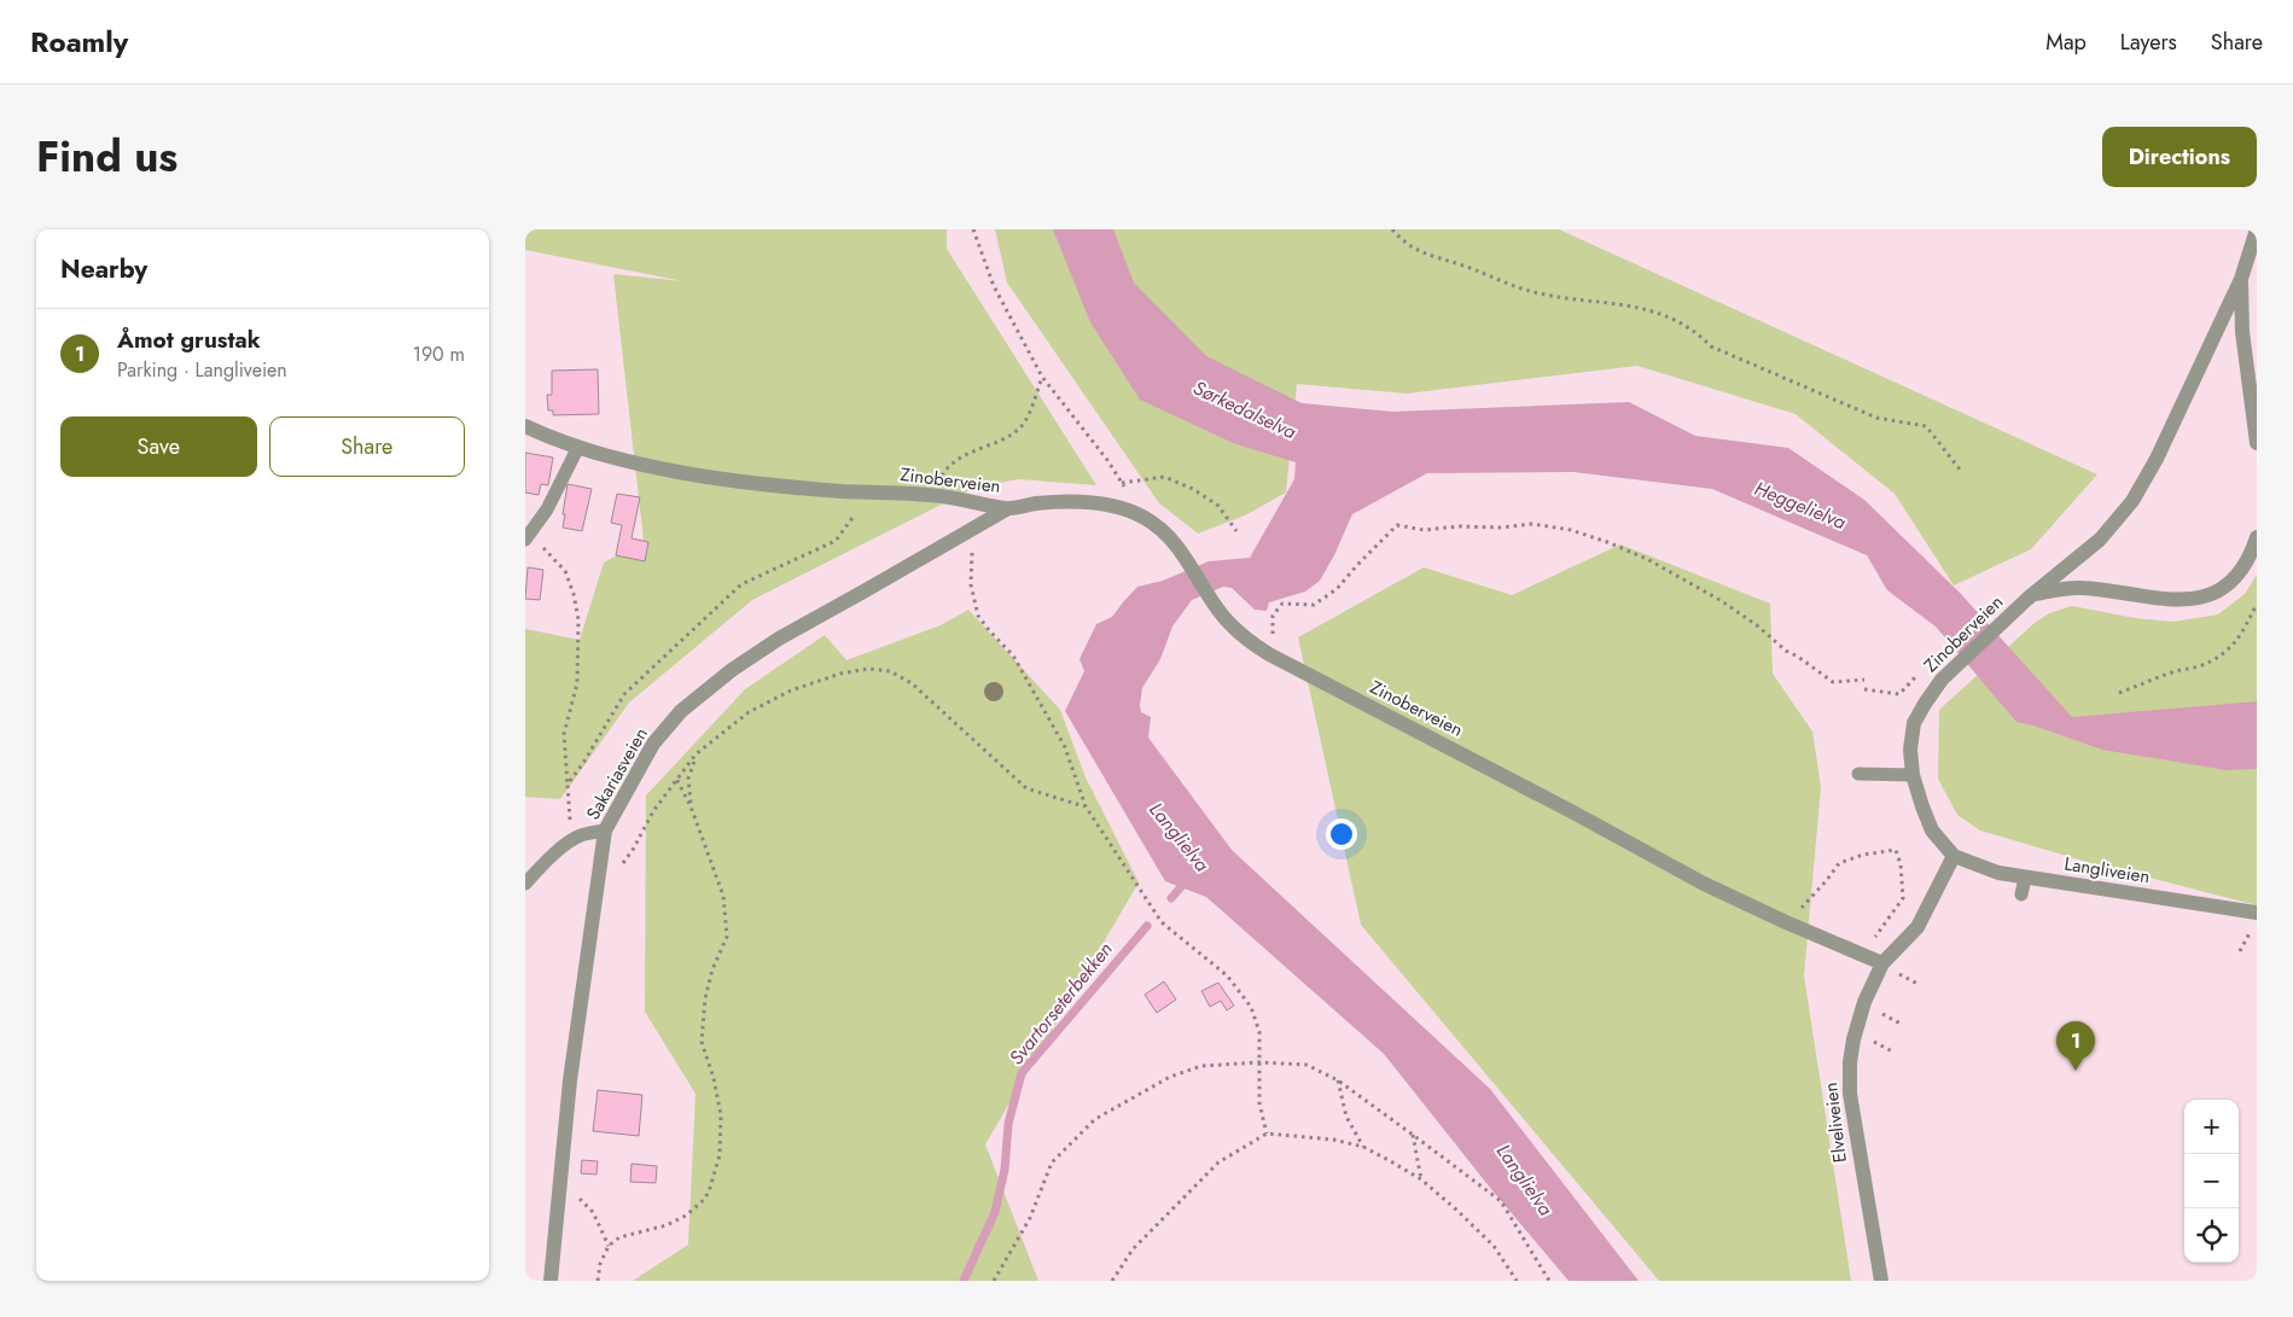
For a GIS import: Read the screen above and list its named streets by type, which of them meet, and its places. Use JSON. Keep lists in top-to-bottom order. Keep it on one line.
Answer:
{"streets":{"street":["Zinoberveien","Sakariasveien","Langliveien","Elveliveien"]},"crossings":[["Zinoberveien","Sakariasveien"],["Zinoberveien","Langliveien"],["Zinoberveien","Elveliveien"]],"water":["Sørkedalselva","Heggelielva","Langlielva","Svartorseterbekken"],"page":{"header":"Roamly","nav":["Map","Layers","Share"],"title":"Find us","buttons":["Directions",["Save","Share"]],"heading":"Nearby","list":[{"mark":"1","name":"Åmot grustak","note":"Parking · Langliveien","value":"190 m"}],"pins":"1","map_buttons":["+","−"]}}
